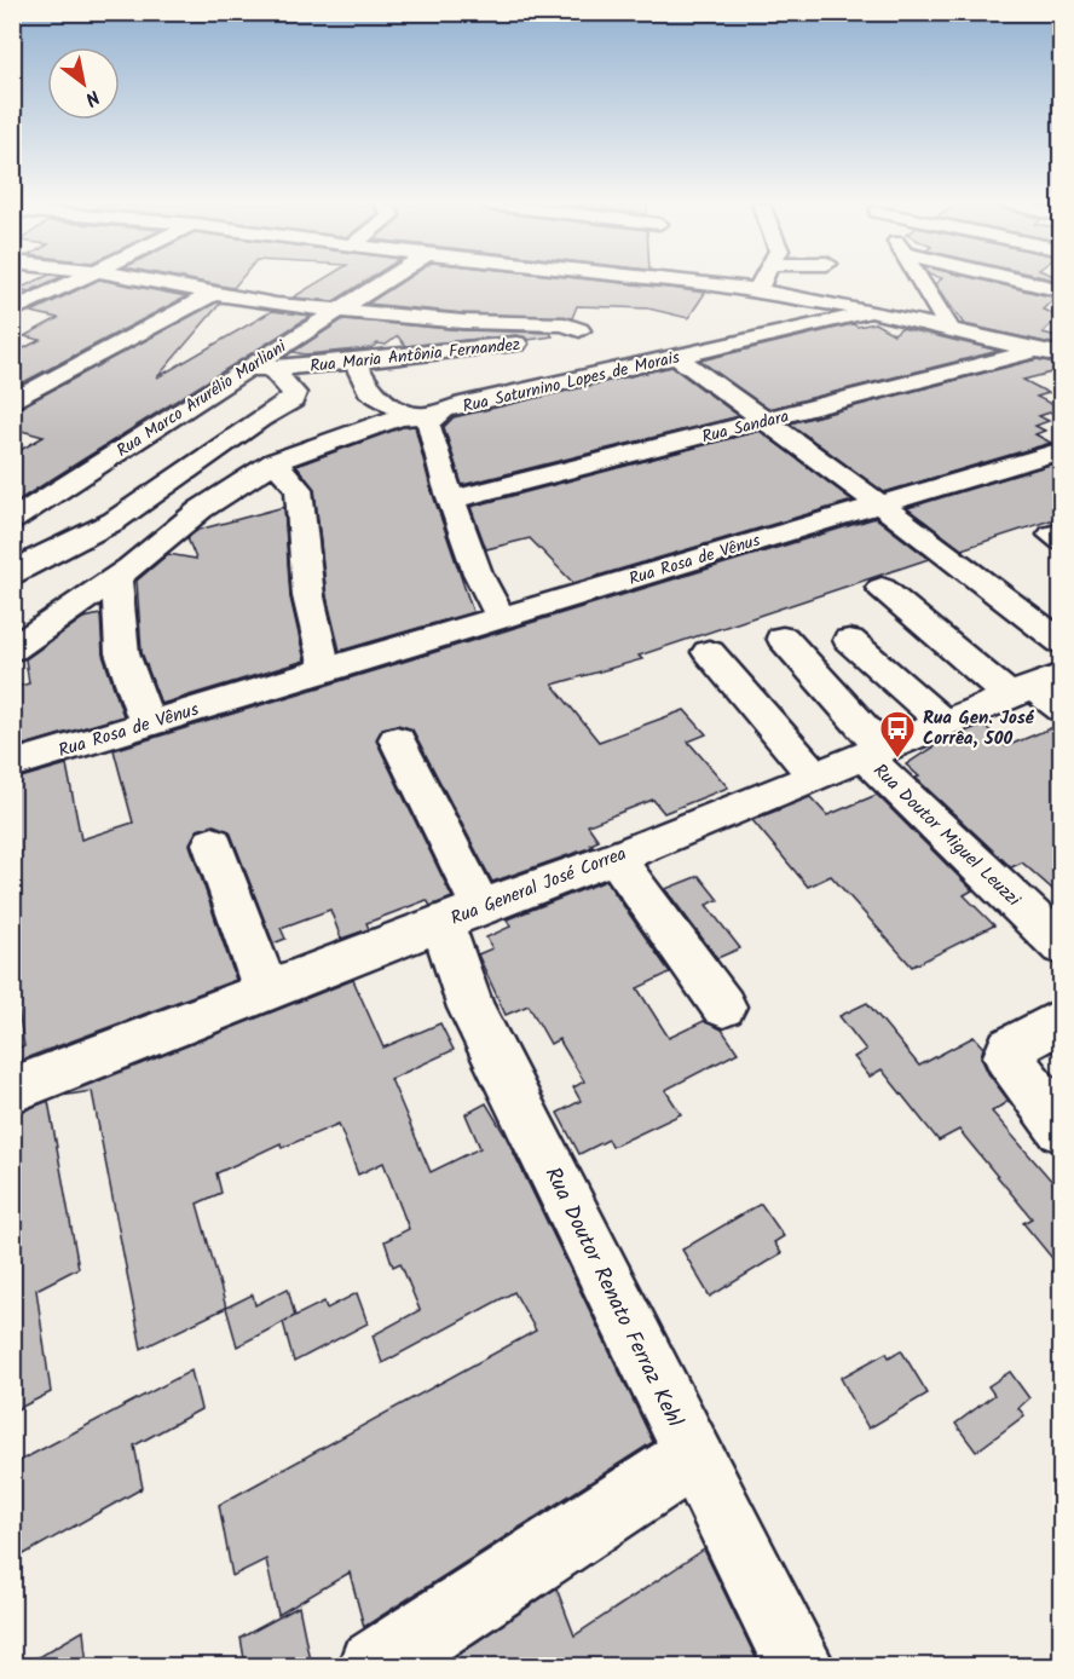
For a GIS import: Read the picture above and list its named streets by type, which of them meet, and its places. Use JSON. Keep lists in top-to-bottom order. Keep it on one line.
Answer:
{"streets":{"street":["Rua Maria Antônia Fernandez","Rua Saturnino Lopes de Morais","Rua Marco Arurélio Marliani","Rua Sandara","Rua Rosa de Vênus","Rua Doutor Miguel Leuzzi","Rua General José Correa","Rua Doutor Renato Ferraz Kehl"]},"crossings":[["Rua Maria Antônia Fernandez","Rua Marco Arurélio Marliani"],["Rua Doutor Miguel Leuzzi","Rua General José Correa"],["Rua General José Correa","Rua Doutor Renato Ferraz Kehl"]],"places":{"bus stop":["Rua Gen. José Corrêa, 500"]},"north":"bottom right"}
